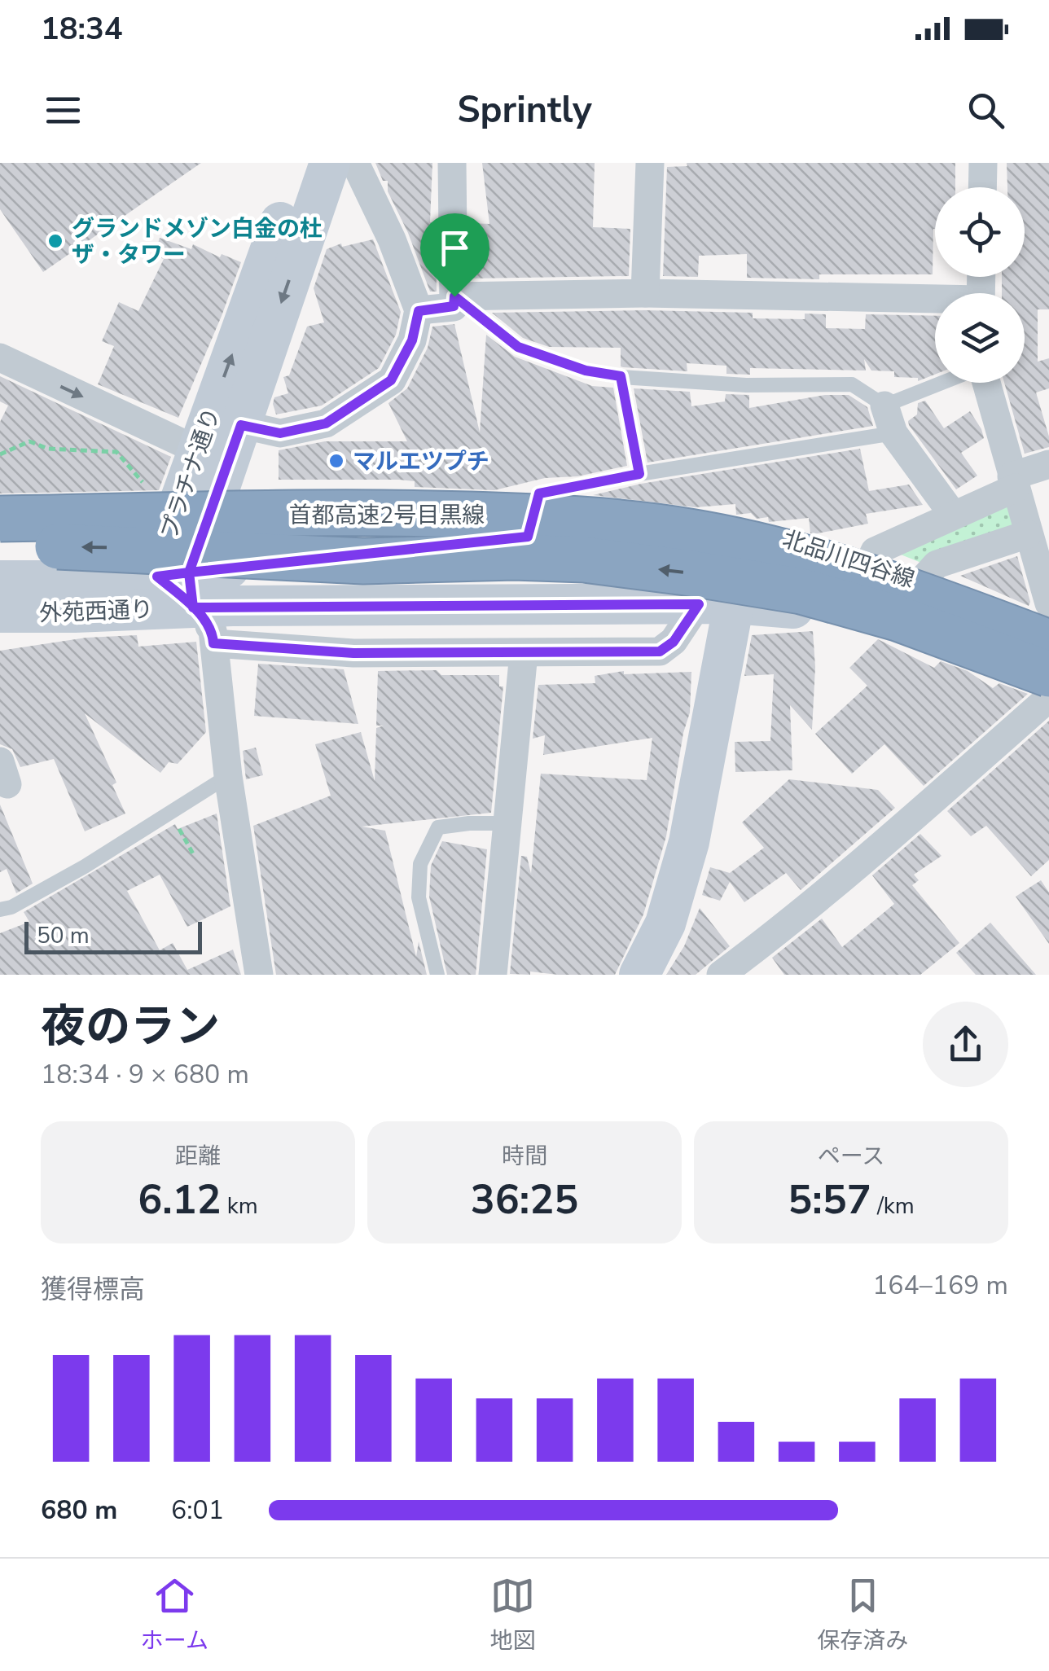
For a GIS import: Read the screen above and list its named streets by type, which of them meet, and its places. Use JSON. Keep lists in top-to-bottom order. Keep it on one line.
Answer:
{"streets":{"highway":["首都高速2号目黒線"],"main road":["プラチナ通り","北品川四谷線","外苑西通り"]},"crossings":[["プラチナ通り","北品川四谷線"],["プラチナ通り","外苑西通り"],["北品川四谷線","外苑西通り"]],"places":["グランドメゾン白金の杜 ザ・タワー","マルエツプチ"],"scale_bar":"50 m","page":{"status":"18:34","header":"Sprintly","scale":"50 m","heading":["夜のラン","18:34 · 9 × 680 m"],"stats":[["距離","6.12 km"],["時間","36:25"],["ペース","5:57 /km"]],"chart":["獲得標高","164–169 m"],"list":[{"name":"680 m","note":"6:01"}],"tabs":["ホーム","地図","保存済み"]}}
